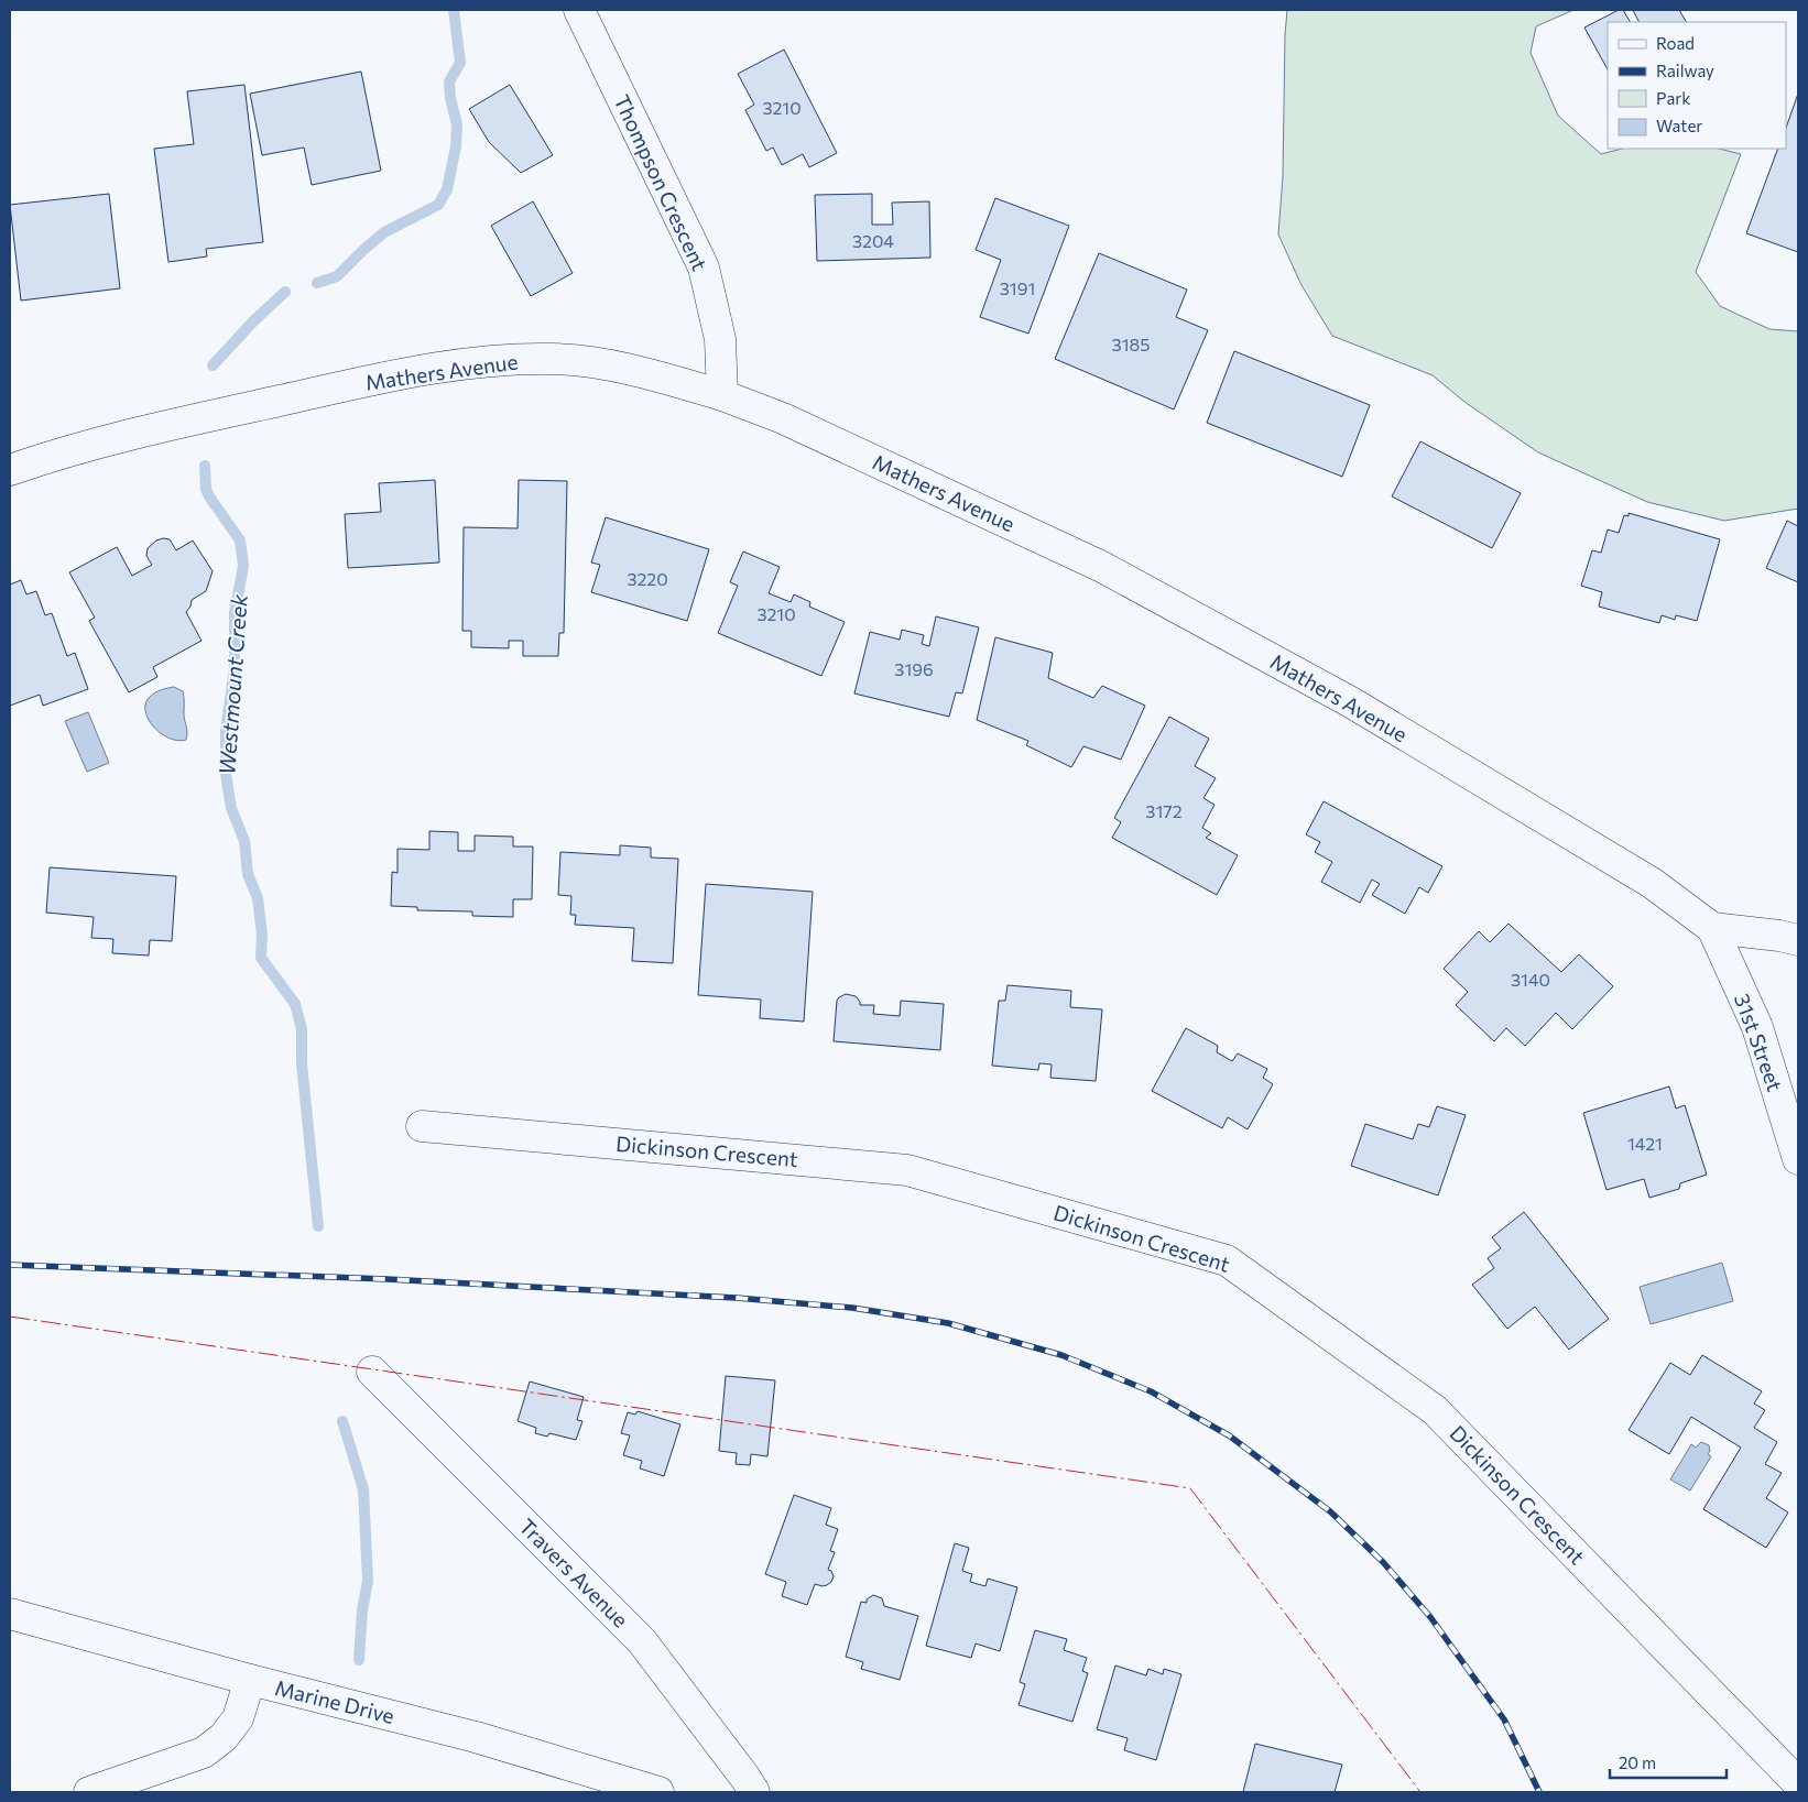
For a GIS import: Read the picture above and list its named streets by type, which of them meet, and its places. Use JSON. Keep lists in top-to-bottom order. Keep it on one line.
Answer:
{"streets":{"street":["Thompson Crescent","Mathers Avenue","31st Street","Dickinson Crescent","Travers Avenue","Marine Drive"]},"crossings":[["Thompson Crescent","Mathers Avenue"],["Mathers Avenue","31st Street"]],"water":["Westmount Creek"],"house_numbers":["3210","3204","3191","3185","3220","3210","3196","3172","3140","1421"],"legend":["Road","Railway","Park","Water"],"scale_bar":"20 m"}
